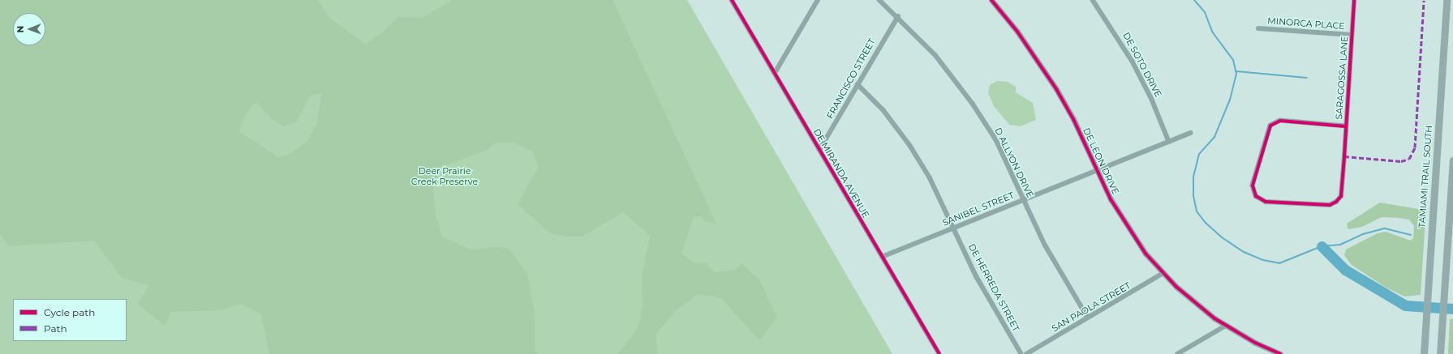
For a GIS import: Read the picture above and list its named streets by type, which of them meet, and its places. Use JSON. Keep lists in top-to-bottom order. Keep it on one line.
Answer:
{"streets":{"main road":["TAMIAMI TRAIL SOUTH"],"street":["MINORCA PLACE","DE SOTO DRIVE","SARAGOSSA LANE","FRANCISCO STREET","DE LEON DRIVE","D ALLYON DRIVE","DE MIRANDA AVENUE","SANIBEL STREET","DE HERREDA STREET","SAN PAOLA STREET"]},"crossings":[["MINORCA PLACE","SARAGOSSA LANE"],["DE SOTO DRIVE","SANIBEL STREET"],["FRANCISCO STREET","D ALLYON DRIVE"],["FRANCISCO STREET","DE MIRANDA AVENUE"],["FRANCISCO STREET","DE HERREDA STREET"],["DE LEON DRIVE","SANIBEL STREET"],["DE LEON DRIVE","SAN PAOLA STREET"],["D ALLYON DRIVE","SANIBEL STREET"],["D ALLYON DRIVE","SAN PAOLA STREET"],["DE MIRANDA AVENUE","SANIBEL STREET"],["SANIBEL STREET","DE HERREDA STREET"]],"parks":["Deer Prairie Creek Preserve"],"legend":["Cycle path","Path"],"north":"left"}
